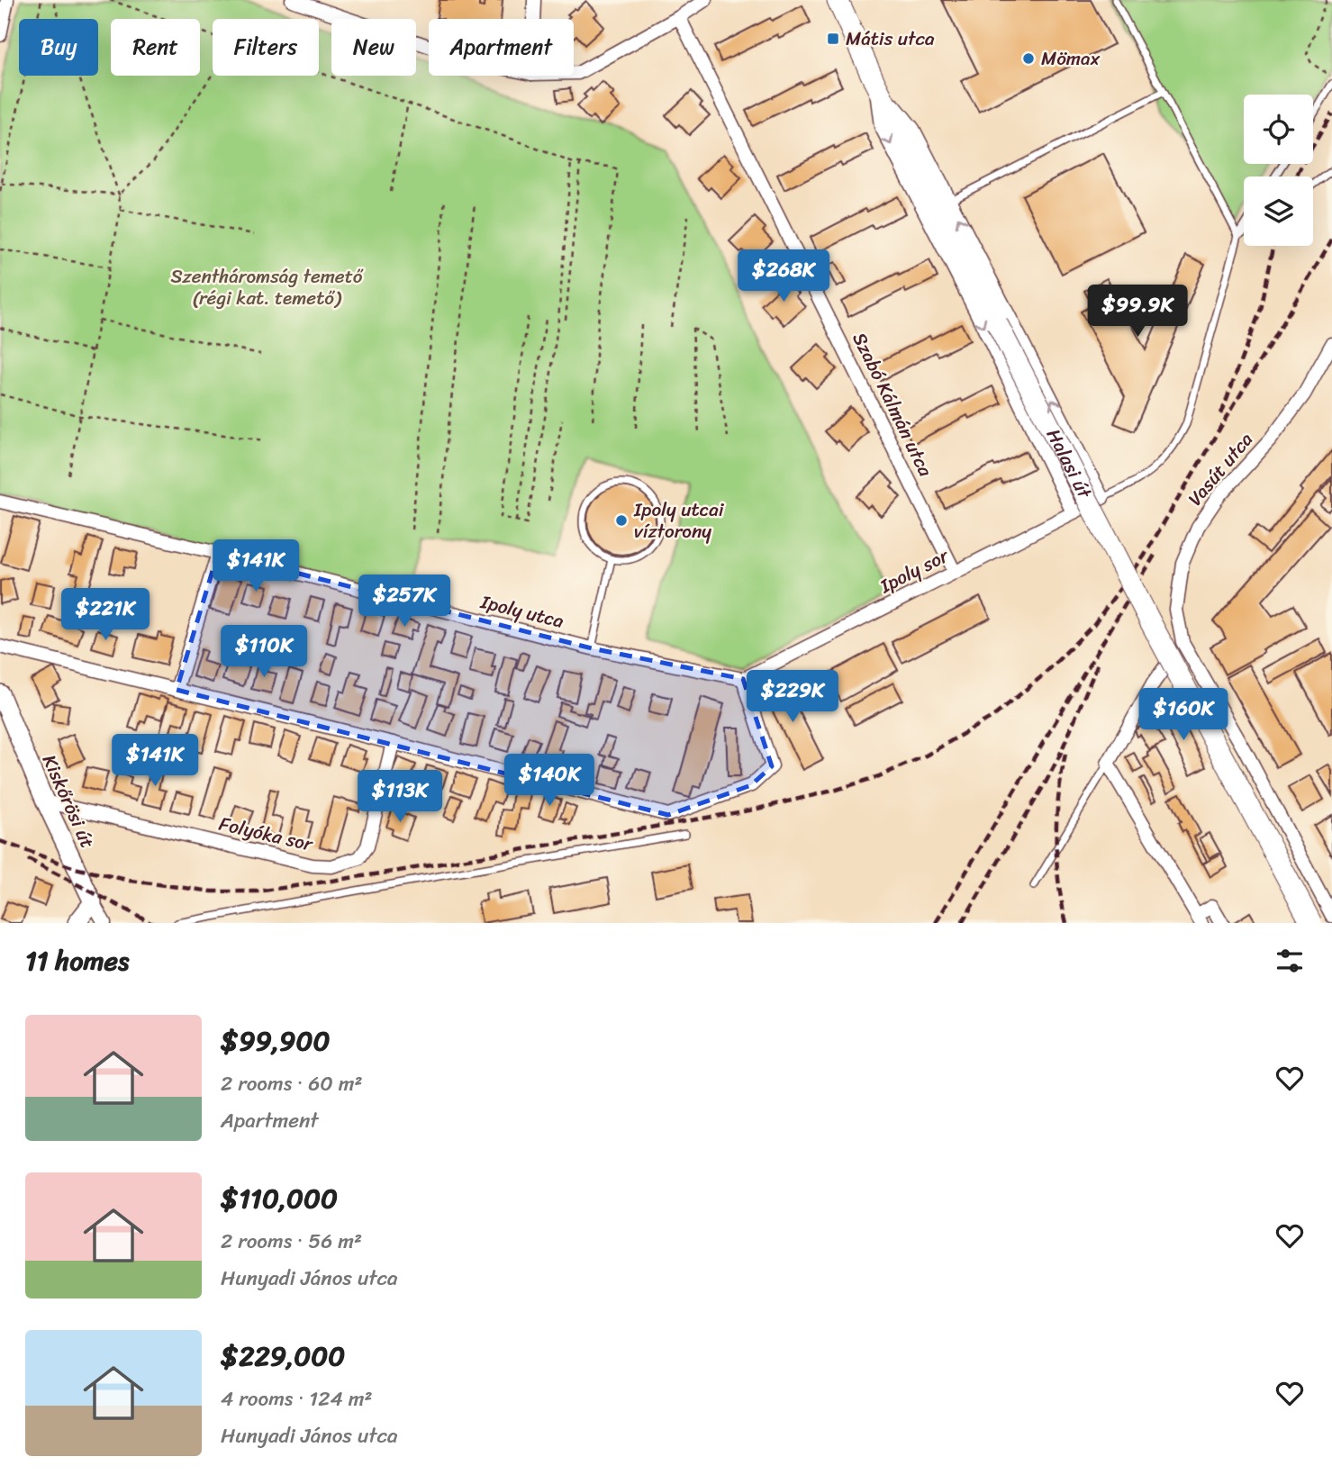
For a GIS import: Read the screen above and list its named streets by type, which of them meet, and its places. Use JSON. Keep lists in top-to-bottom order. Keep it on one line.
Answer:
{"streets":{"main road":["Halasi út"],"street":["Szabó Kálmán utca","Vasút utca","Ipoly sor","Ipoly utca","Kiskőrösi út","Folyóka sor"]},"crossings":[["Szabó Kálmán utca","Ipoly sor"],["Ipoly sor","Ipoly utca"],["Kiskőrösi út","Folyóka sor"]],"parks":["Szentháromság temető (régi kat. temető)"],"places":{"transit":["Mátis utca"],"other":["Mömax","Ipoly utcai víztorony"]},"page":{"chip":["Buy","Rent","Filters","New","Apartment"],"price":["$268K","$99.9K","$141K","$257K","$221K","$110K","$229K","$160K","$141K","$140K","$113K"],"heading":"11 homes","list":[{"name":"$99,900","note":"2 rooms · 60 m² · Apartment"},{"name":"$110,000","note":"2 rooms · 56 m² · Hunyadi János utca"},{"name":"$229,000","note":"4 rooms · 124 m² · Hunyadi János utca"}]}}
